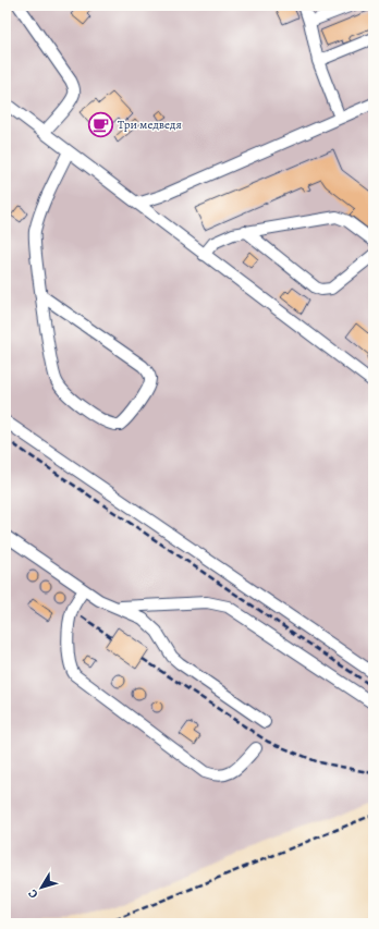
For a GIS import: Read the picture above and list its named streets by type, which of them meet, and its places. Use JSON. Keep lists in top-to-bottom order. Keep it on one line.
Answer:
{"places":{"cafe":["Три медведя"]},"north":"bottom left"}
